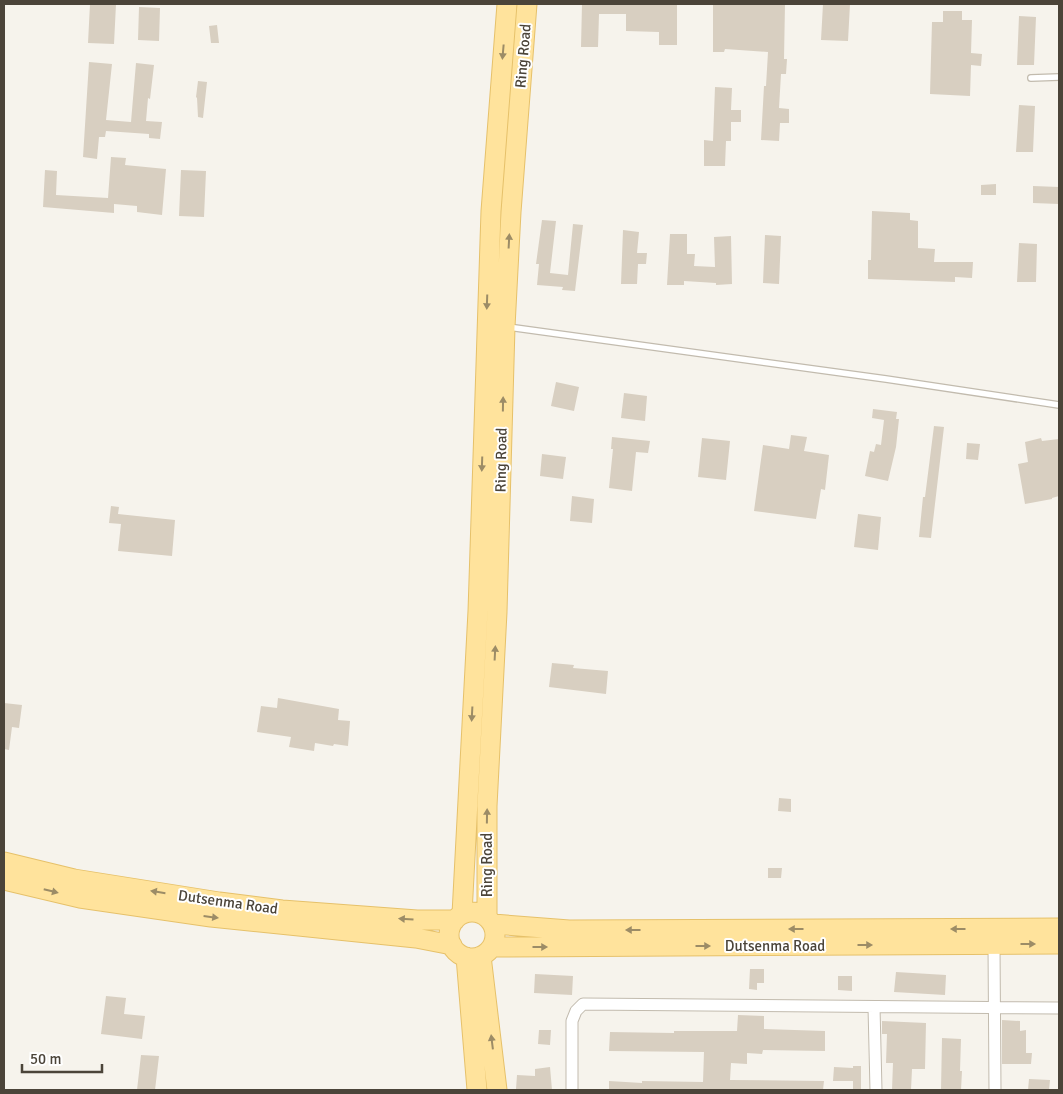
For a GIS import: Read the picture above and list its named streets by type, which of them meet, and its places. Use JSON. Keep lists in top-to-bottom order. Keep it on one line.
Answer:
{"streets":{"main road":["Ring Road","Dutsenma Road"]},"crossings":[["Ring Road","Dutsenma Road"]],"scale_bar":"50 m"}
